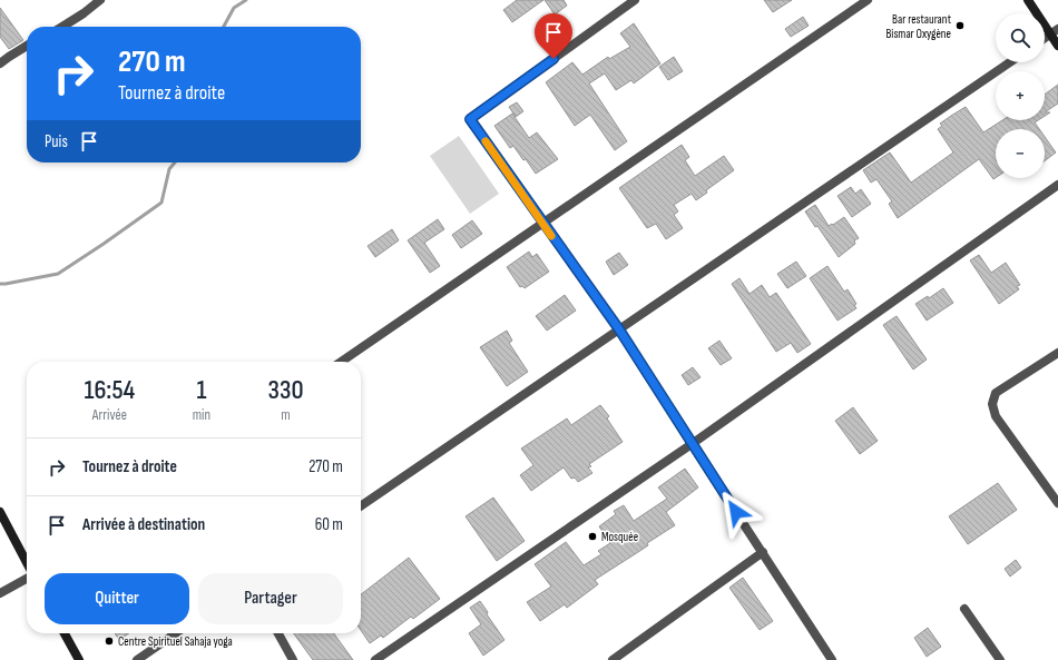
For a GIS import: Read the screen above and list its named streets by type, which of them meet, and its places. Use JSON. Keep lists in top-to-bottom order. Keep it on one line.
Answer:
{"places":["Bar restaurant Bismar Oxygène","Mosquée","Centre Spirituel Sahaja yoga"],"page":{"map_buttons":["+","−"],"turn":["270 m","Tournez à droite"],"then":"Puis","eta":["16:54","Arrivée","1","min","330","m"],"list":[{"name":"Tournez à droite","value":"270 m"},{"name":"Arrivée à destination","value":"60 m"}],"buttons":["Quitter","Partager"]}}
